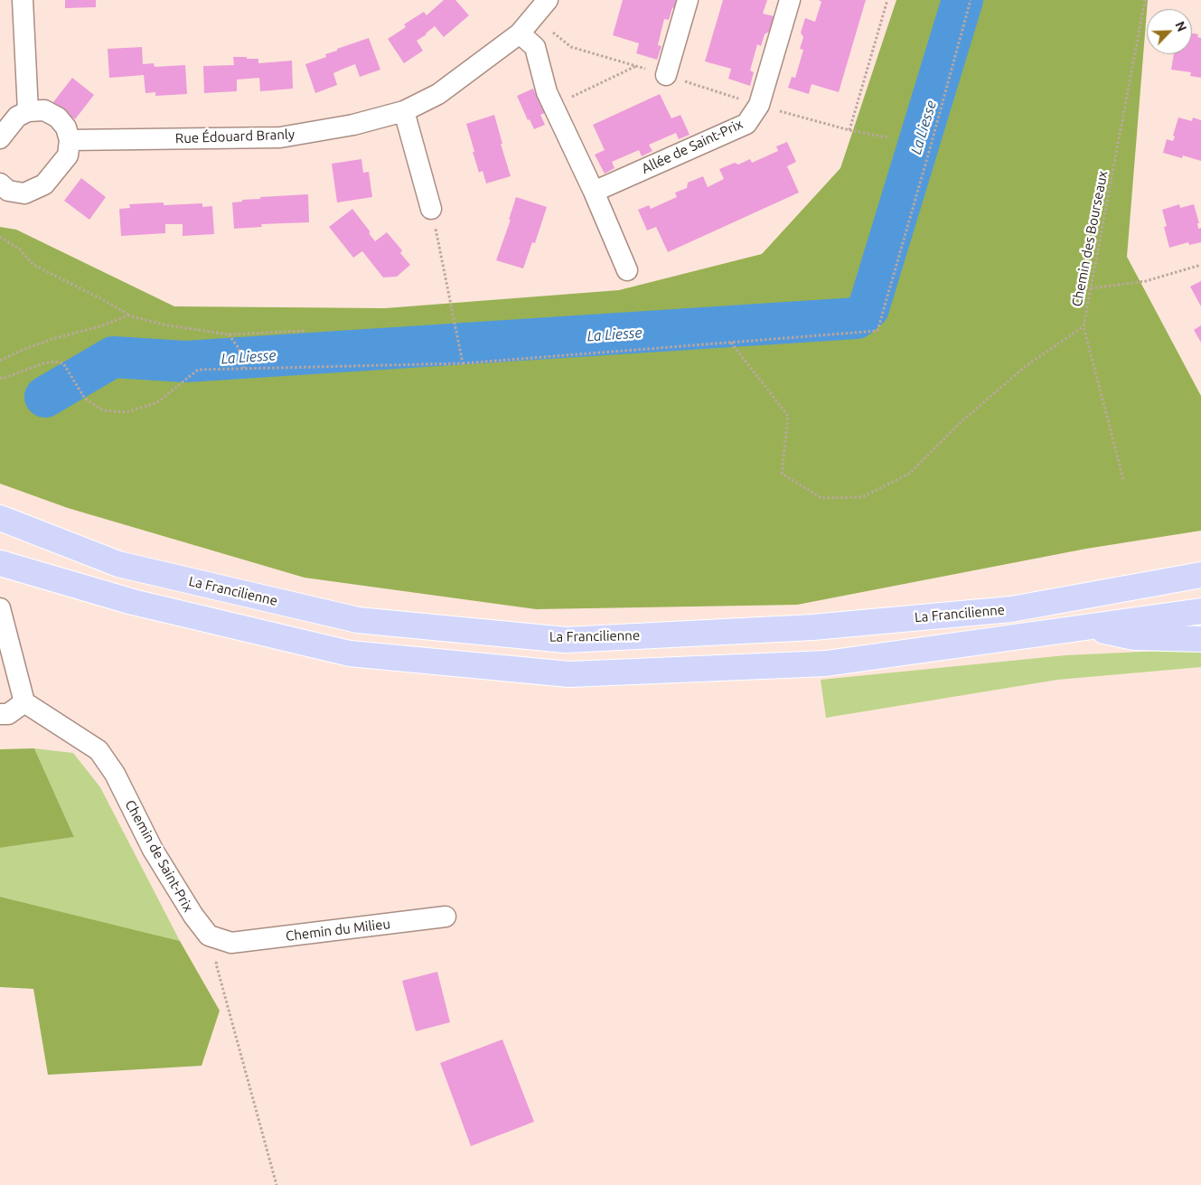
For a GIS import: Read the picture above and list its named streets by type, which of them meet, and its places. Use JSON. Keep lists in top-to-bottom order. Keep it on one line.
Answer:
{"streets":{"highway":["La Francilienne"],"street":["Rue Édouard Branly","Allée de Saint-Prix","Chemin de Saint-Prix","Chemin du Milieu"],"path":["Chemin des Bourseaux"]},"crossings":[["Chemin de Saint-Prix","Chemin du Milieu"]],"water":["La Liesse"],"north":"top right"}
